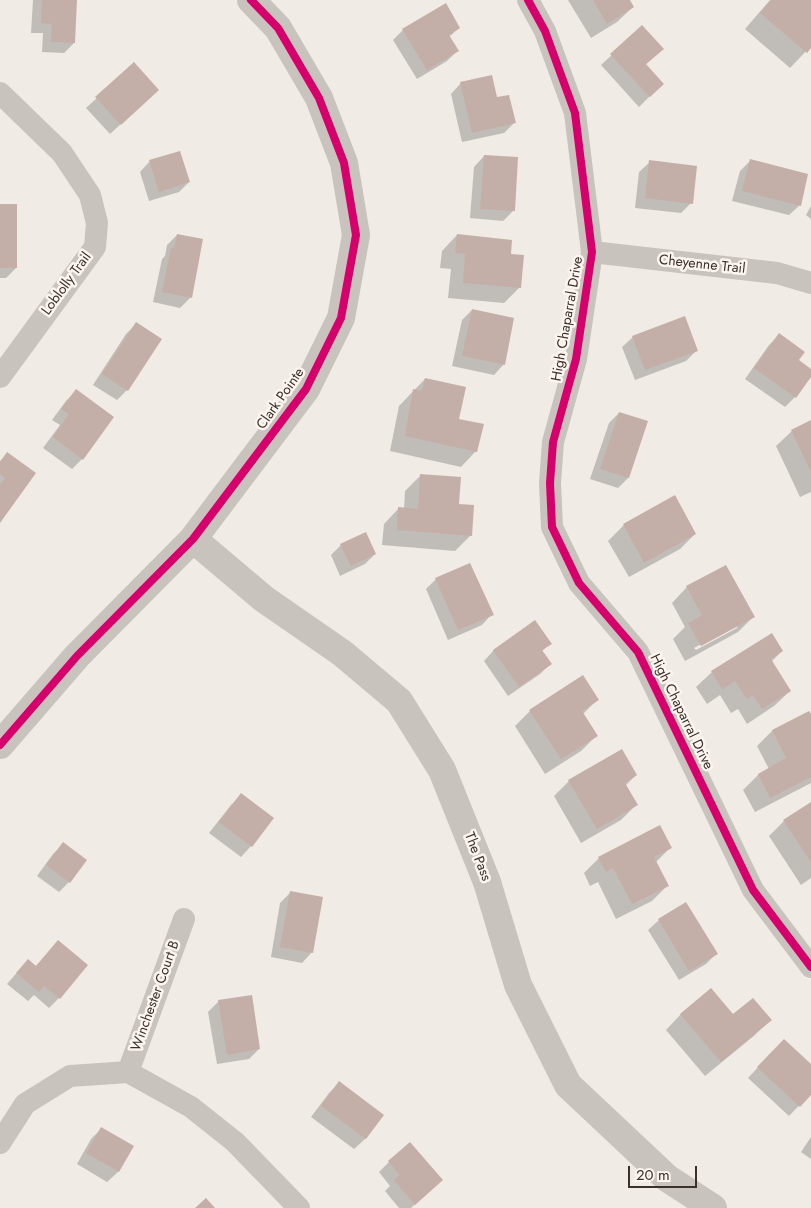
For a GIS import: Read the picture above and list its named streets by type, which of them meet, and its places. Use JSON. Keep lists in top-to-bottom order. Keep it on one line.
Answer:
{"streets":{"street":["Cheyenne Trail","Loblolly Trail","High Chaparral Drive","Clark Pointe","The Pass","Winchester Court B"]},"crossings":[["Cheyenne Trail","High Chaparral Drive"],["Clark Pointe","The Pass"]],"scale_bar":"20 m"}
